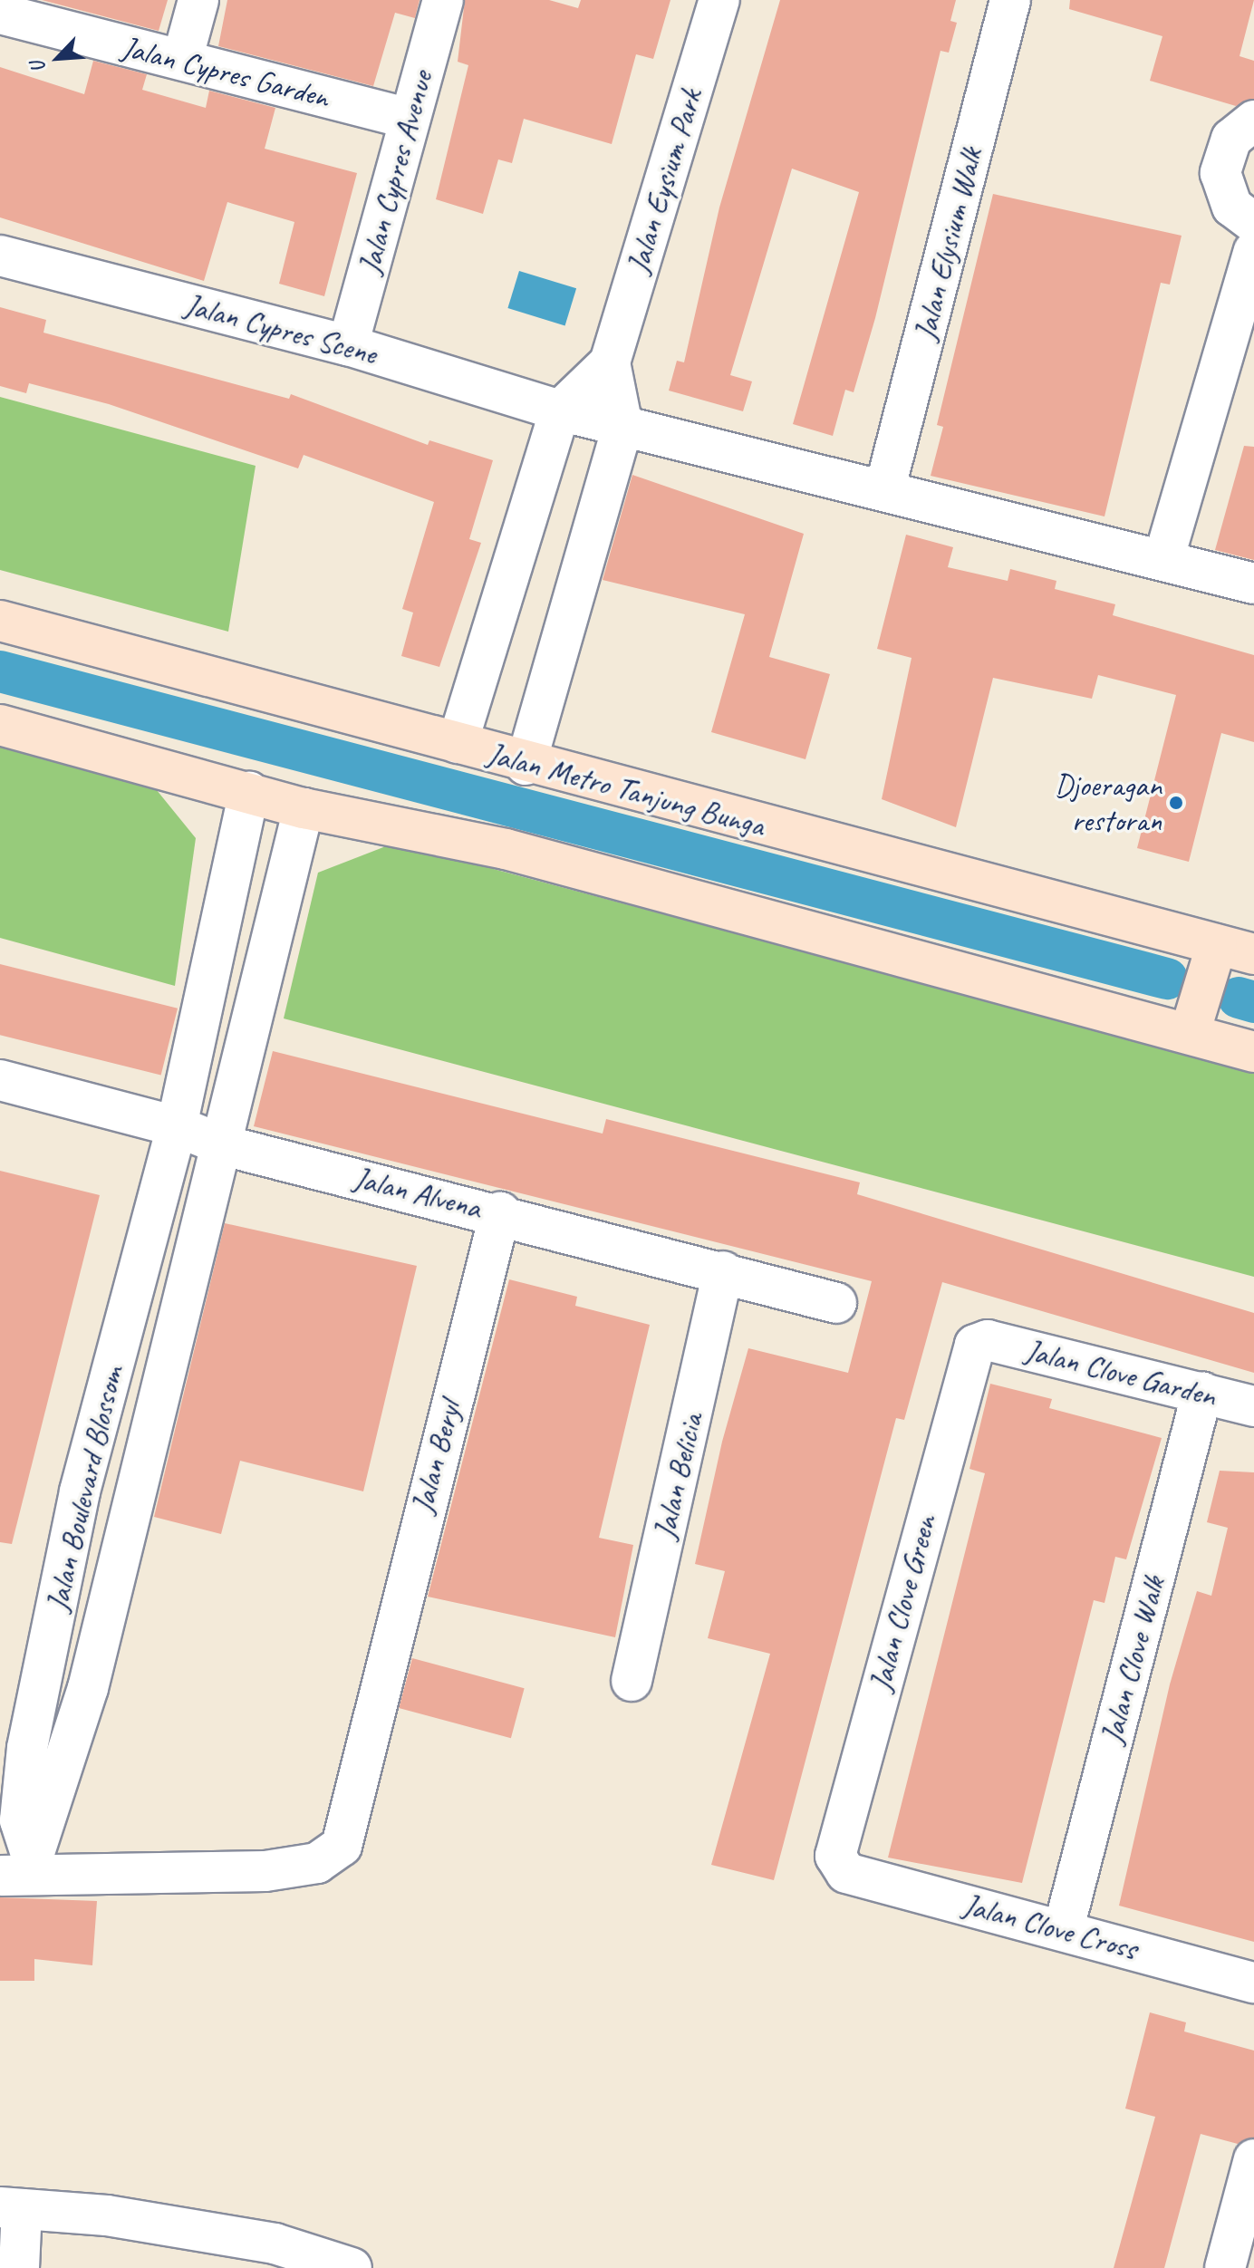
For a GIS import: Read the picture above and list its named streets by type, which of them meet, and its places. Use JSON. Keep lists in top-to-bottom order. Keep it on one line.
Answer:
{"streets":{"main road":["Jalan Metro Tanjung Bunga"],"street":["Jalan Cypres Garden","Jalan Cypres Avenue","Jalan Eysium Park","Jalan Elysium Walk","Jalan Cypres Scene","Jalan Alvena","Jalan Clove Garden","Jalan Beryl","Jalan Belicia","Jalan Boulevard Blossom","Jalan Clove Green","Jalan Clove Walk","Jalan Clove Cross"]},"crossings":[["Jalan Cypres Garden","Jalan Cypres Avenue"],["Jalan Cypres Avenue","Jalan Cypres Scene"],["Jalan Elysium Walk","Jalan Cypres Scene"],["Jalan Alvena","Jalan Beryl"],["Jalan Alvena","Jalan Belicia"],["Jalan Alvena","Jalan Boulevard Blossom"],["Jalan Clove Garden","Jalan Clove Green"],["Jalan Clove Garden","Jalan Clove Walk"],["Jalan Beryl","Jalan Boulevard Blossom"],["Jalan Clove Green","Jalan Clove Cross"],["Jalan Clove Walk","Jalan Clove Cross"]],"places":["Djoeragan restoran"],"north":"bottom left"}
